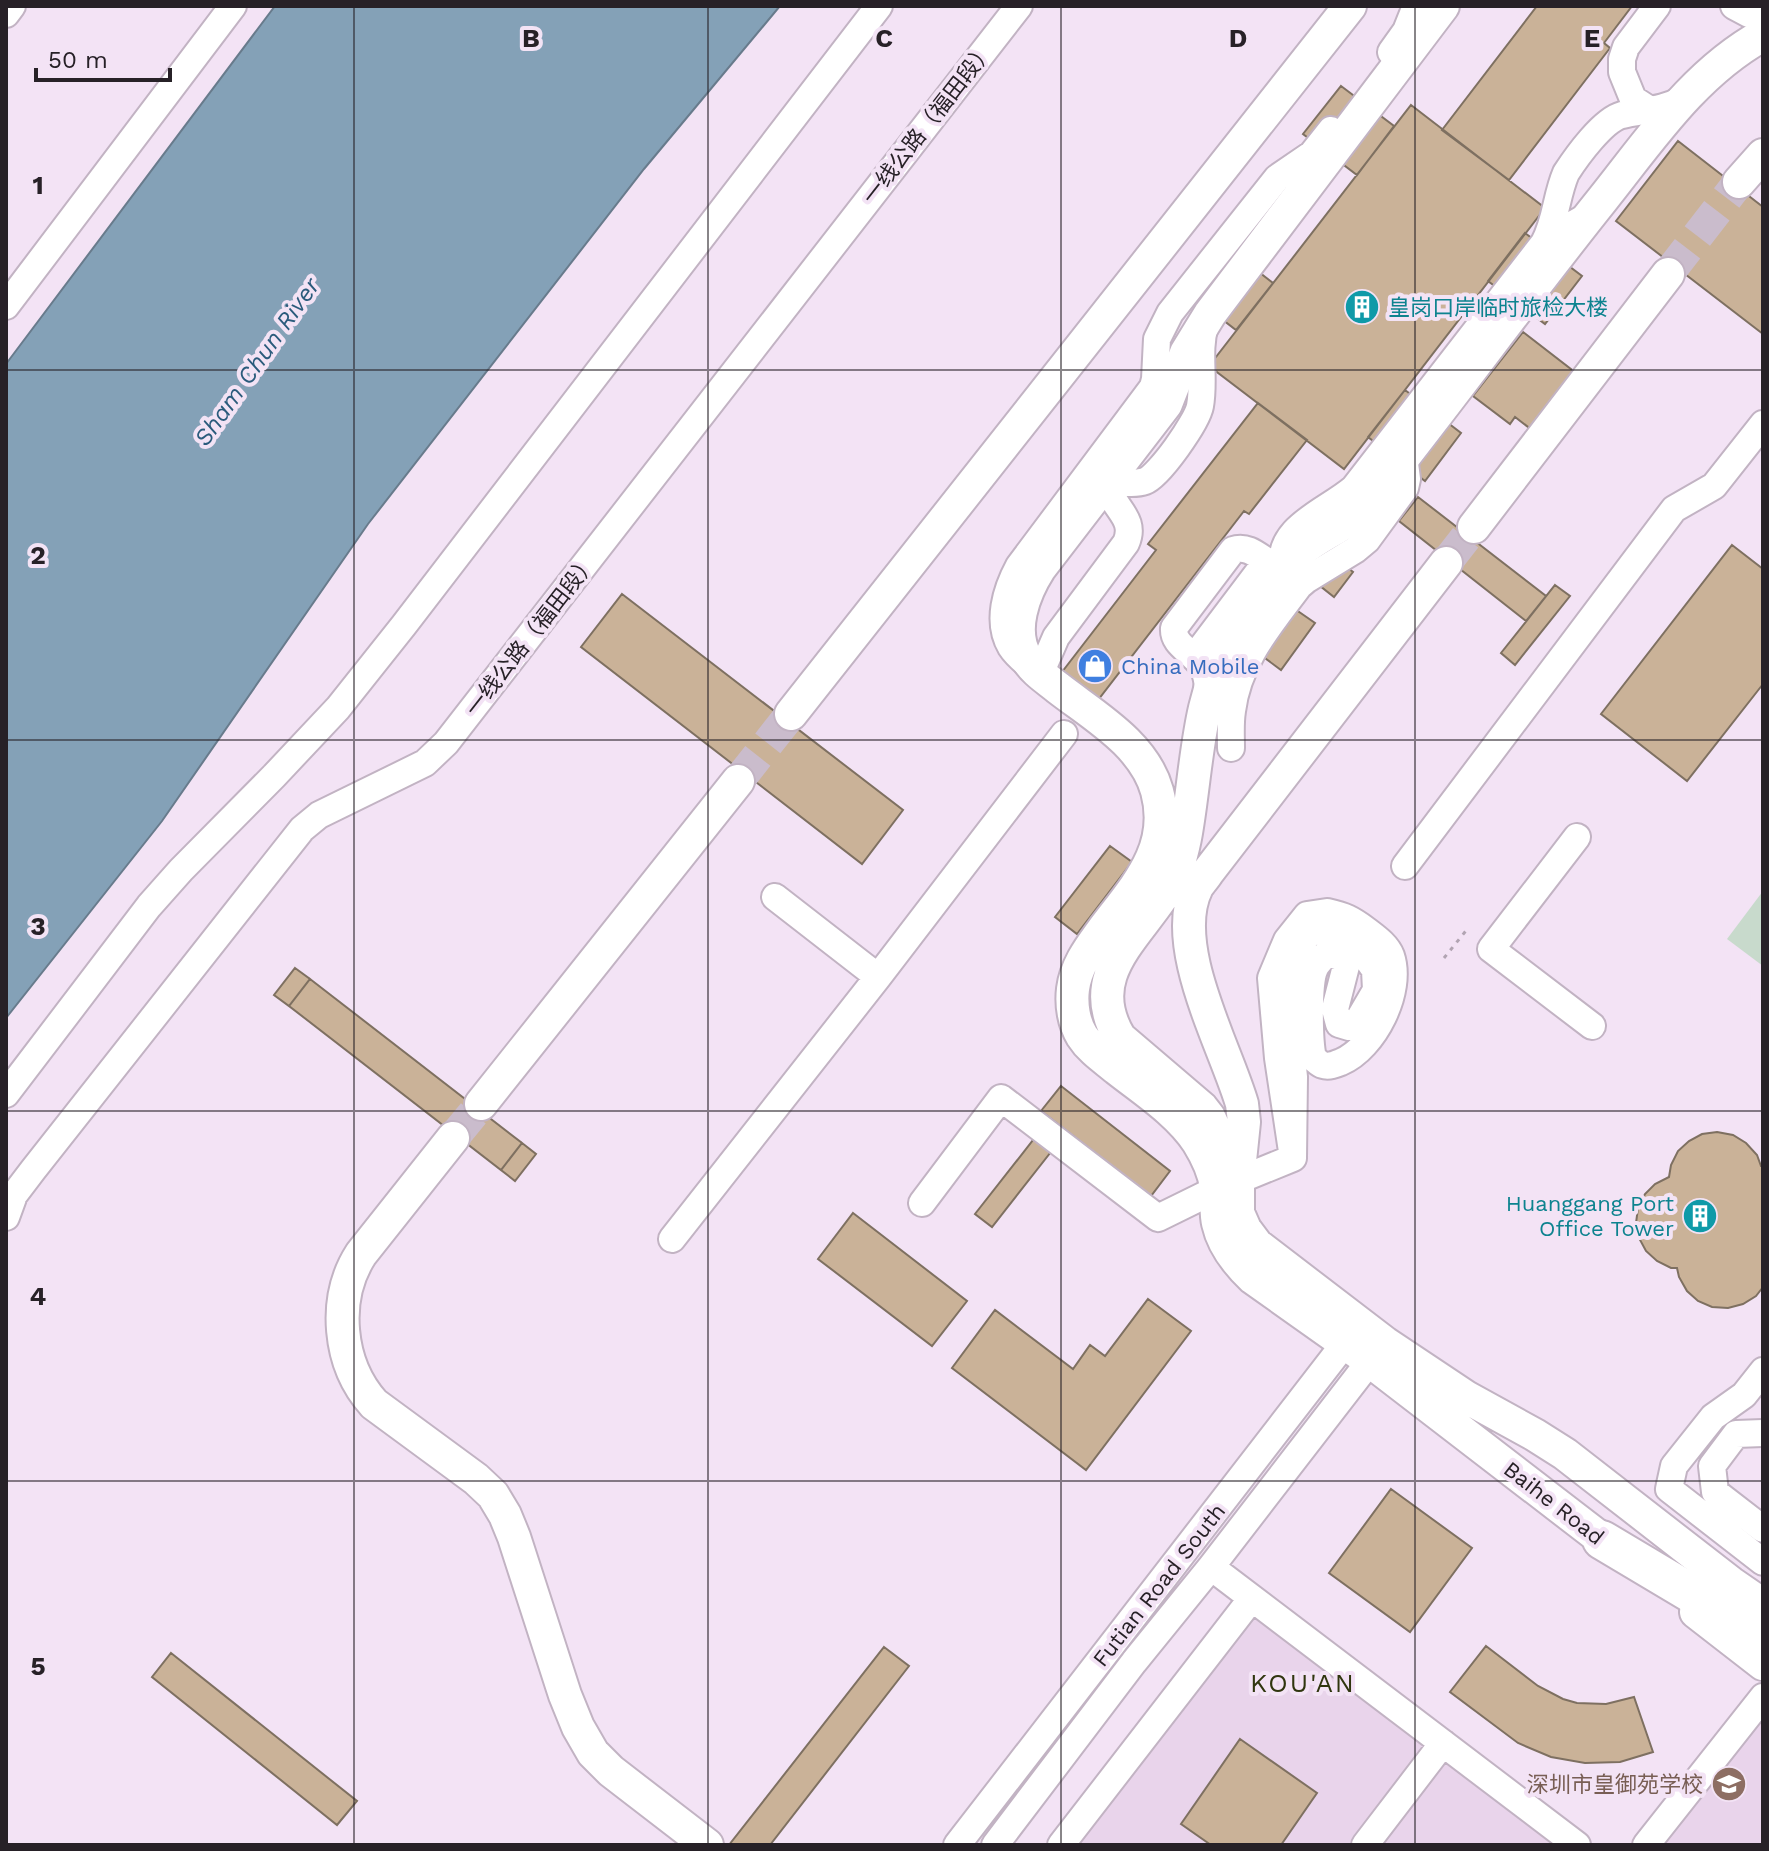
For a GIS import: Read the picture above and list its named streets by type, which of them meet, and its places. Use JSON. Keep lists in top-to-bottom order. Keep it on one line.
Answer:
{"streets":{"main road":["Baihe Road"],"street":["一线公路（福田段）","Futian Road South"]},"crossings":[["Baihe Road","Futian Road South"]],"districts":["KOU'AN"],"water":["Sham Chun River"],"places":{"building":["皇岗口岸临时旅检大楼","Huanggang Port Office Tower"],"shop":["China Mobile"],"school or university":["深圳市皇御苑学校"]},"scale_bar":"50 m","grid":{"columns":["B","C","D","E"],"rows":["1","2","3","4","5"]}}
